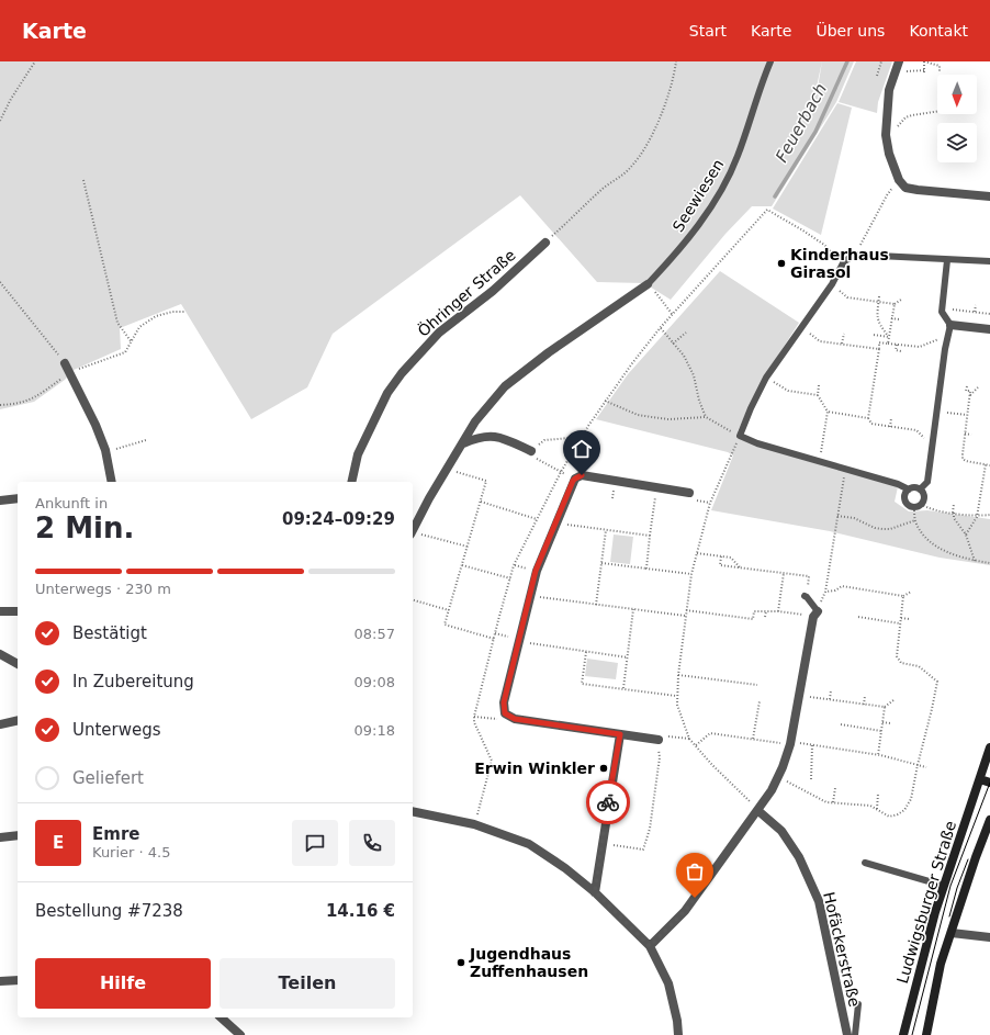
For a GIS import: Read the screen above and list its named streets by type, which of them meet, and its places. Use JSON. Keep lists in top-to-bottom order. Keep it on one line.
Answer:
{"streets":{"main road":["Ludwigsburger Straße"],"street":["Öhringer Straße","Hofäckerstraße"],"lane":["Seewiesen"]},"water":["Feuerbach"],"places":["Kinderhaus Girasol","Erwin Winkler","Jugendhaus Zuffenhausen"],"north":"bottom","page":{"header":"Karte","nav":["Start","Karte","Über uns","Kontakt"],"heading":["2 Min.","Ankunft in","09:24–09:29"],"panel":["Emre","Kurier · 4.5","Bestellung #7238","14.16 €"],"bar":"Unterwegs · 230 m","list":[["Bestätigt","08:57"],["In Zubereitung","09:08"],["Unterwegs","09:18"],"Geliefert"],"round":"E","buttons":["Hilfe","Teilen"]}}
